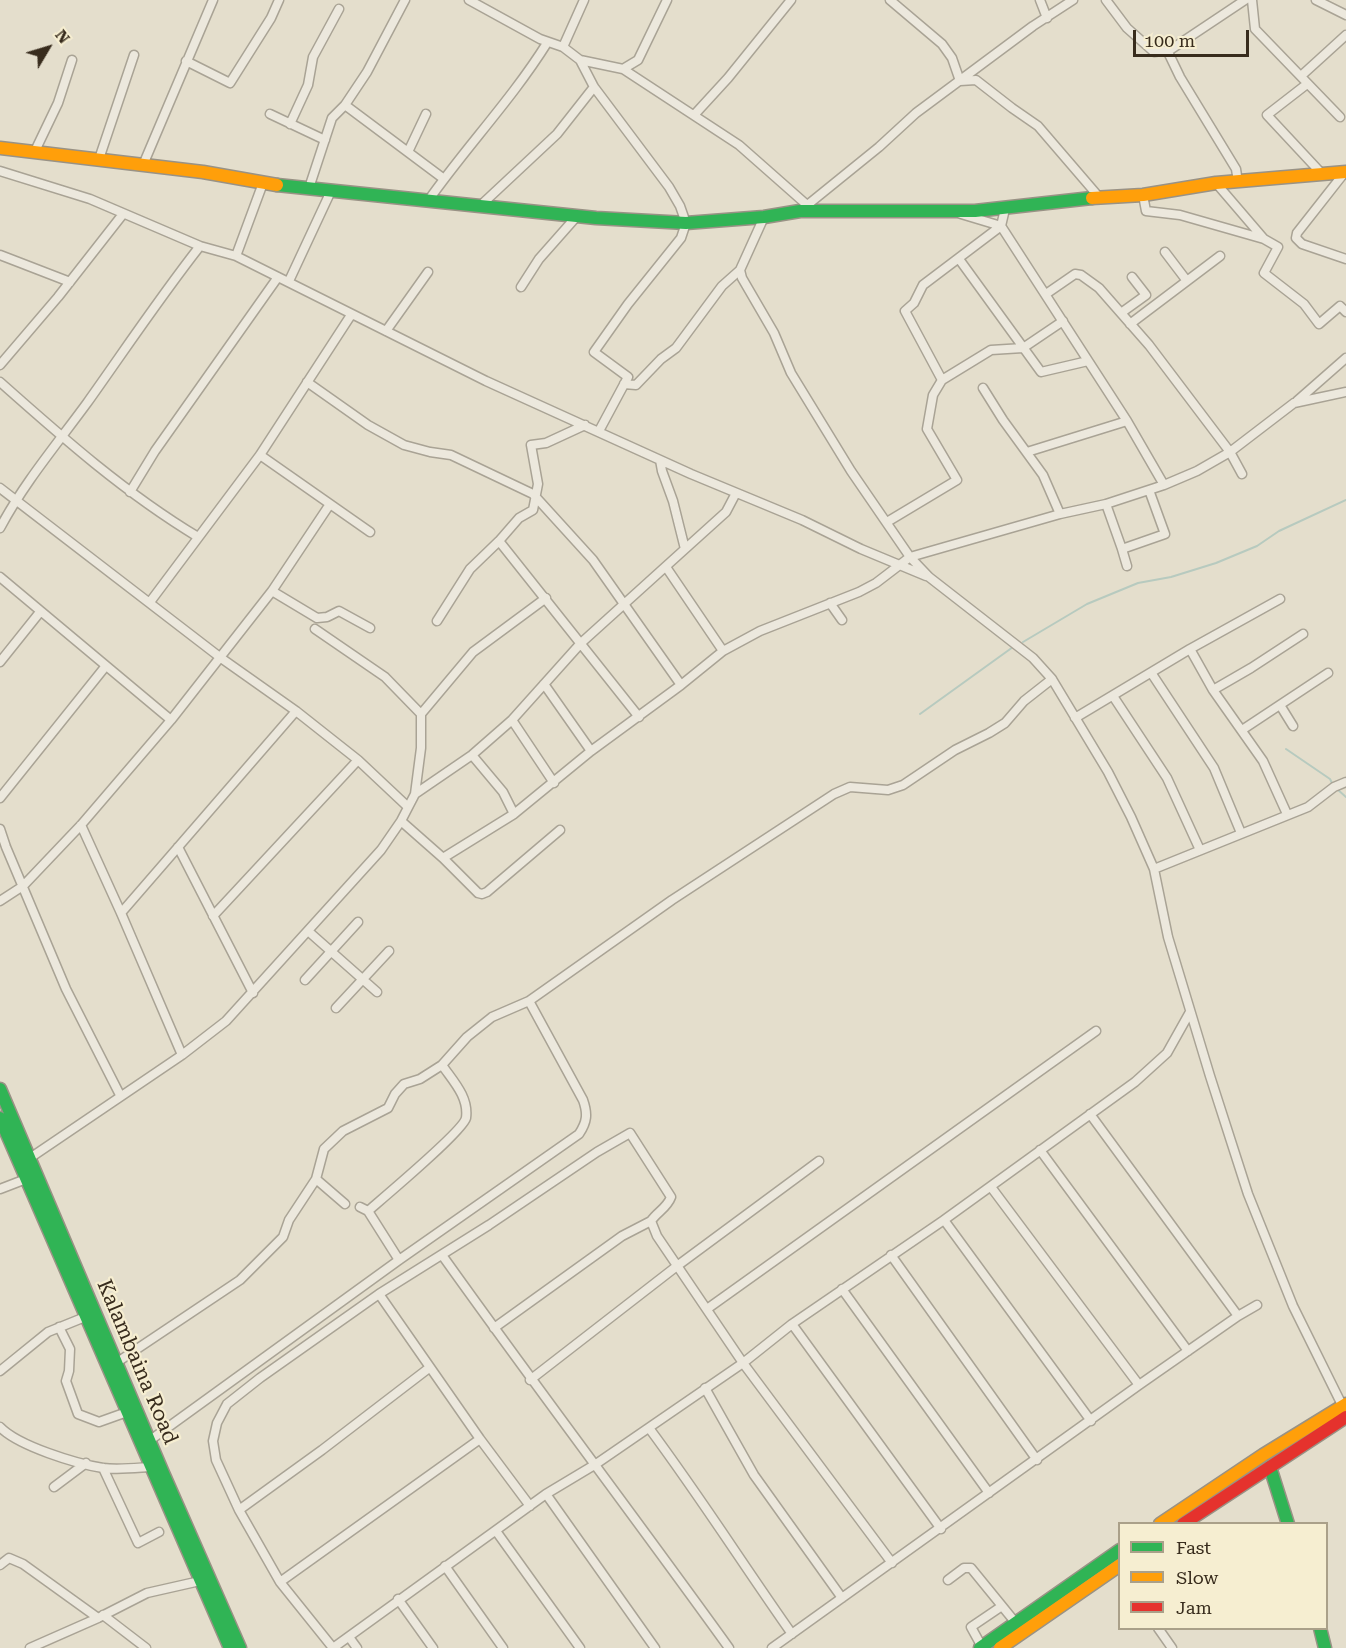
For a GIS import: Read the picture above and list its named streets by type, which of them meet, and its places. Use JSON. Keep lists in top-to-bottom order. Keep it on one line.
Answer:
{"streets":{"main road":["Kalambaina Road"]},"legend":["Fast","Slow","Jam"],"scale_bar":"100 m","north":"top right"}
